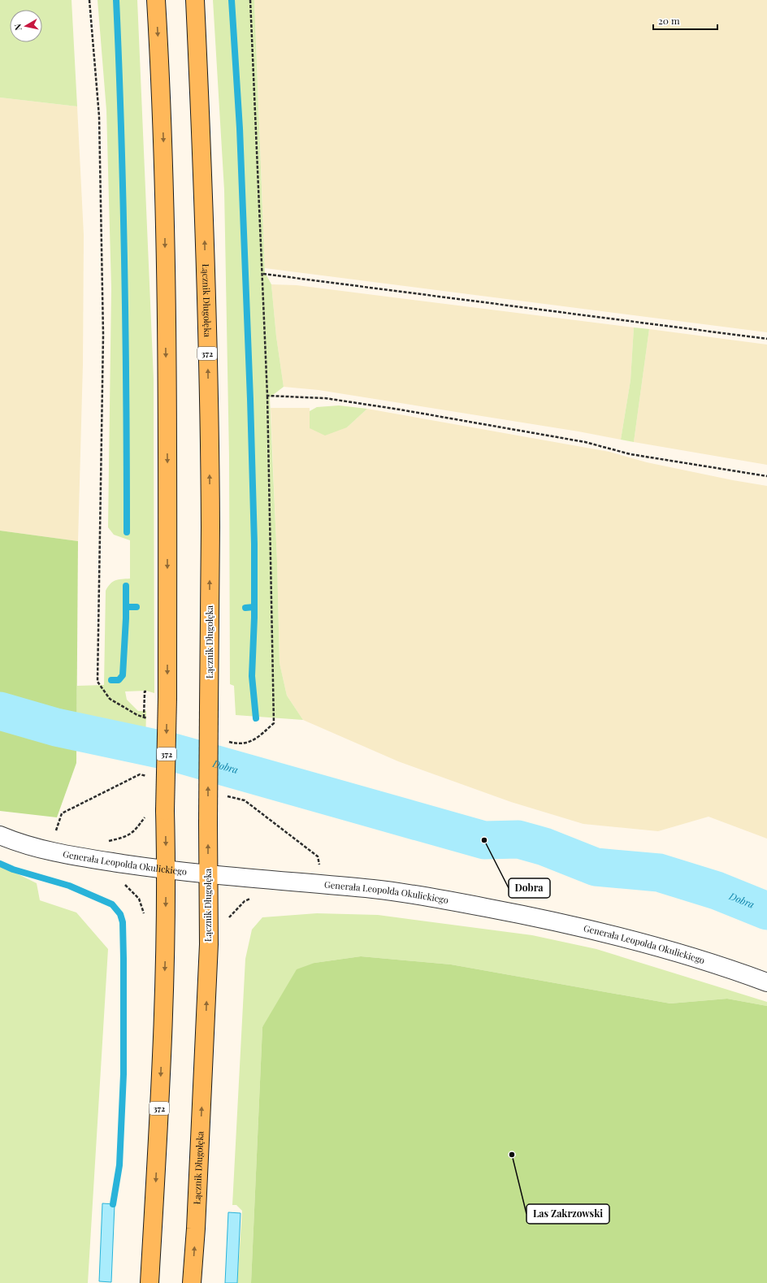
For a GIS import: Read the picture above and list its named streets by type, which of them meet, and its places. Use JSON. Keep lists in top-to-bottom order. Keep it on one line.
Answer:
{"streets":{"main road":["Łącznik Długołęka","372"],"street":["Generała Leopolda Okulickiego"]},"crossings":[["Łącznik Długołęka","Generała Leopolda Okulickiego"],["372","Generała Leopolda Okulickiego"]],"water":["Dobra"],"places":["Dobra","Las Zakrzowski"],"scale_bar":"20 m","north":"left"}
